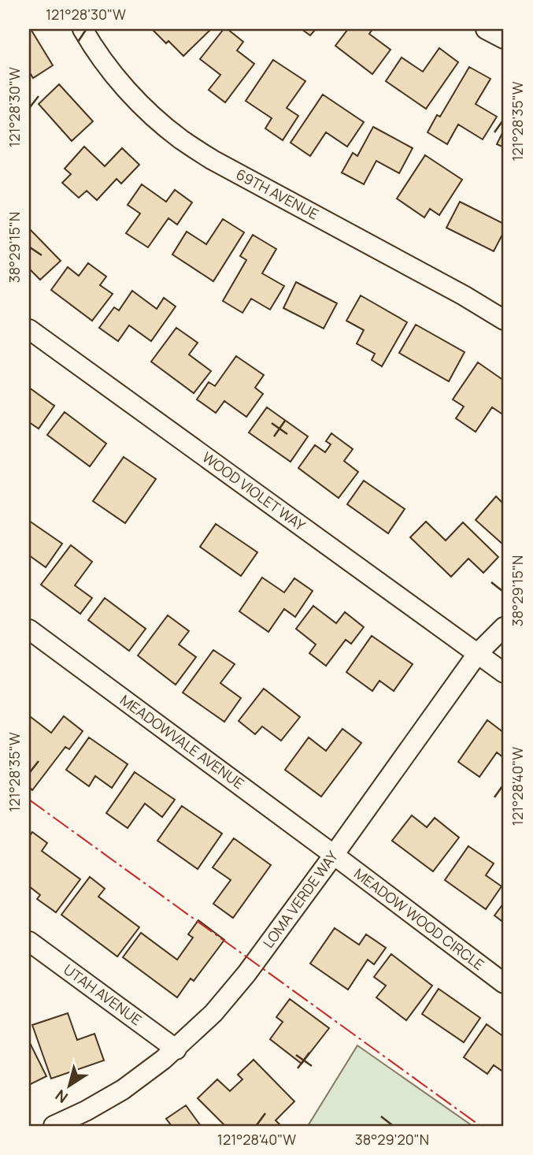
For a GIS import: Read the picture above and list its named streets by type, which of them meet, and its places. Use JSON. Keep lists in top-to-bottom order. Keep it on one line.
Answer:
{"streets":{"street":["69TH AVENUE","WOOD VIOLET WAY","MEADOWVALE AVENUE","LOMA VERDE WAY","MEADOW WOOD CIRCLE","UTAH AVENUE"]},"crossings":[["WOOD VIOLET WAY","LOMA VERDE WAY"],["MEADOWVALE AVENUE","LOMA VERDE WAY"],["MEADOWVALE AVENUE","MEADOW WOOD CIRCLE"],["LOMA VERDE WAY","MEADOW WOOD CIRCLE"],["LOMA VERDE WAY","UTAH AVENUE"]],"north":"bottom left","coordinates":["121°28'30\"W","121°28'35\"W","38°29'15\"N","121°28'40\"W","38°29'20\"N"]}
